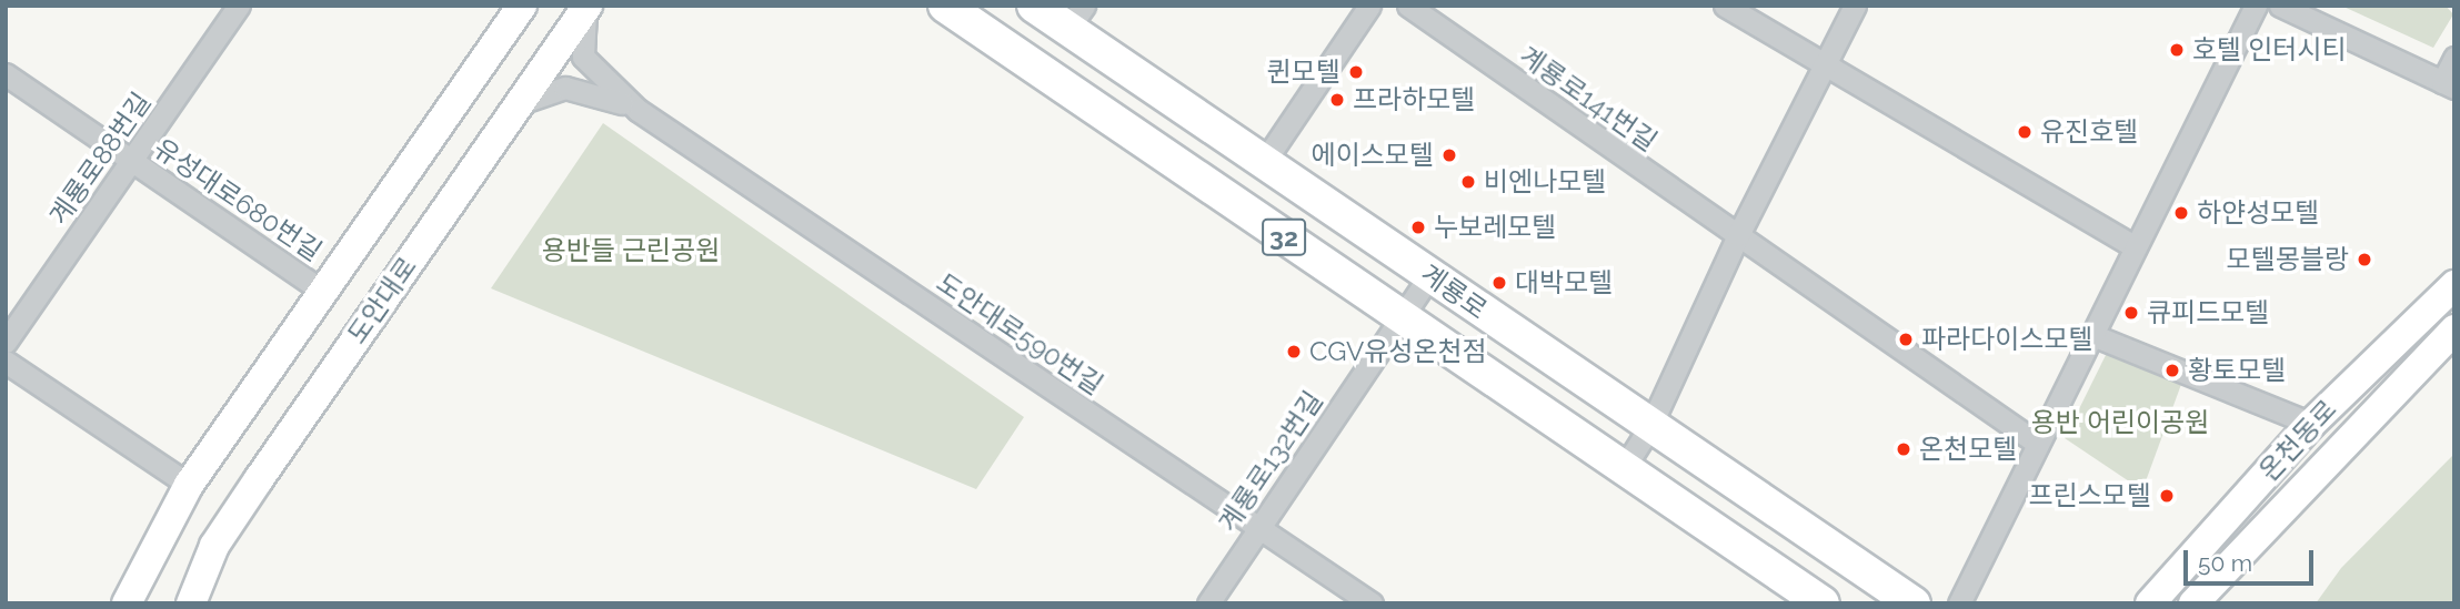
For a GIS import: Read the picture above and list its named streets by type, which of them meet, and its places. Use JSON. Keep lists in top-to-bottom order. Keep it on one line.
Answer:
{"streets":{"main road":["32","계룡로","도안대로","온천동로"],"street":["계룡로141번길","계룡로88번길","유성대로680번길","도안대로590번길","계룡로132번길"]},"crossings":[["계룡로88번길","유성대로680번길"],["유성대로680번길","도안대로"],["계룡로","계룡로132번길"],["도안대로590번길","계룡로132번길"]],"parks":["용반들 근린공원","용반 어린이공원"],"places":["호텔 인터시티","퀸모텔","프라하모텔","유진호텔","에이스모텔","비엔나모텔","하얀성모텔","누보레모텔","모텔몽블랑","대박모텔","큐피드모텔","파라다이스모텔","CGV유성온천점","황토모텔","온천모텔","프린스모텔"],"scale_bar":"50 m"}
